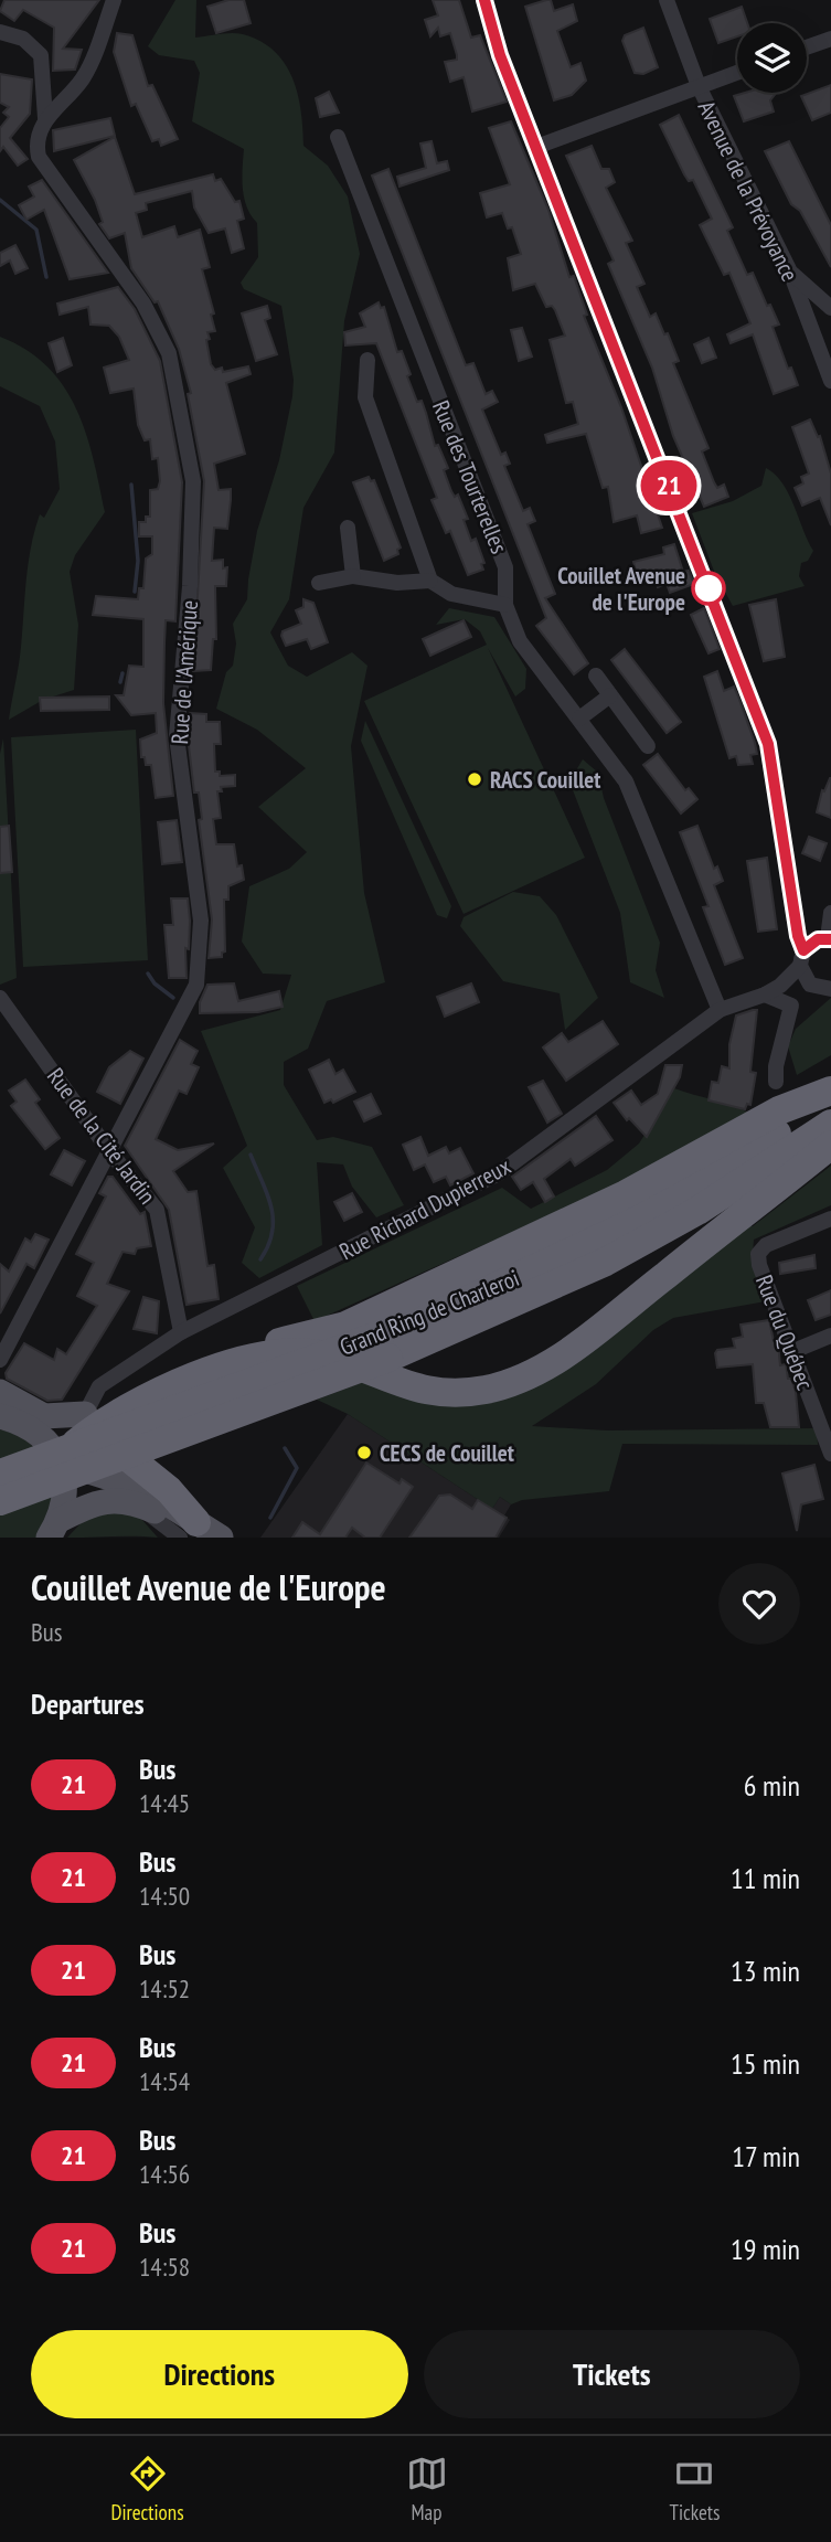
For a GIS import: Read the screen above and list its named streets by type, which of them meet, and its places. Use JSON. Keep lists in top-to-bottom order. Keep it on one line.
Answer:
{"streets":{"highway":["Grand Ring de Charleroi"],"street":["Avenue de la Prévoyance","Rue des Tourterelles","Rue de l'Amérique","Rue de la Cité Jardin","Rue Richard Dupierreux","Rue du Québec"]},"crossings":[["Rue des Tourterelles","Rue Richard Dupierreux"],["Rue de l'Amérique","Rue de la Cité Jardin"],["Rue de la Cité Jardin","Rue Richard Dupierreux"]],"places":["Couillet Avenue de l'Europe","RACS Couillet","CECS de Couillet"],"lines":["bus line 21"],"page":{"on_map":"21","heading":[["Couillet Avenue de l'Europe","Bus"],"Departures"],"list":[{"mark":"21","name":"Bus","note":"14:45","value":"6 min"},{"mark":"21","name":"Bus","note":"14:50","value":"11 min"},{"mark":"21","name":"Bus","note":"14:52","value":"13 min"},{"mark":"21","name":"Bus","note":"14:54","value":"15 min"},{"mark":"21","name":"Bus","note":"14:56","value":"17 min"},{"mark":"21","name":"Bus","note":"14:58","value":"19 min"}],"buttons":["Directions","Tickets"],"tabs":["Directions","Map","Tickets"]}}
